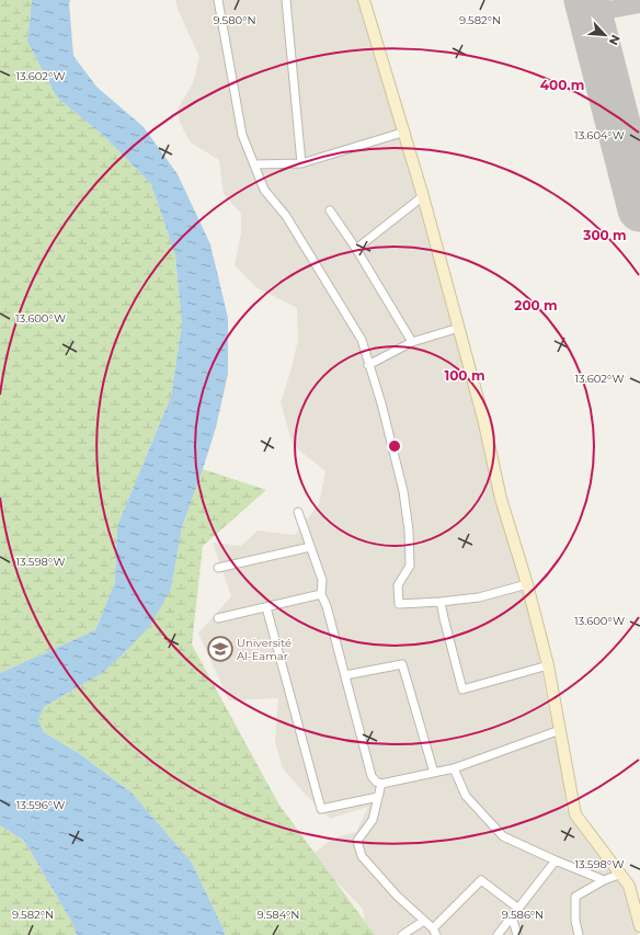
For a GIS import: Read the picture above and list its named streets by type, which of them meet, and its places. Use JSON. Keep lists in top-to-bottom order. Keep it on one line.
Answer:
{"places":{"school or university":["Université Al-Eamar"]},"north":"bottom right","coordinates":["9.580°N","9.582°N","13.602°W","13.604°W","13.600°W","13.598°W","13.596°W","9.584°N","9.586°N"],"rings":["400 m","300 m","200 m","100 m"]}
